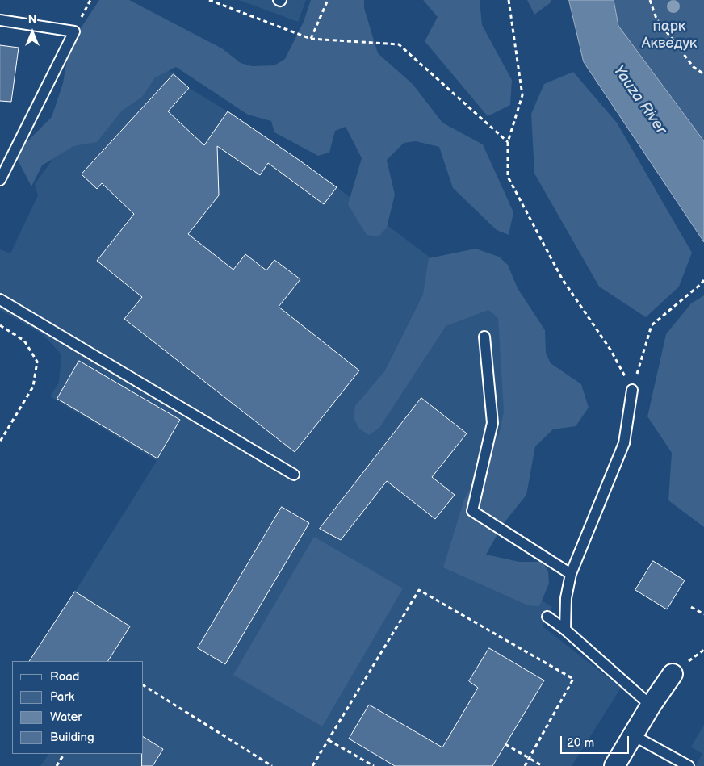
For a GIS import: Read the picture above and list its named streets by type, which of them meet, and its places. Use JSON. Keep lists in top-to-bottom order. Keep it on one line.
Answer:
{"water":["Yauza River"],"parks":["парк Акведук"],"legend":["Road","Park","Water","Building"],"scale_bar":"20 m","north":"top"}
